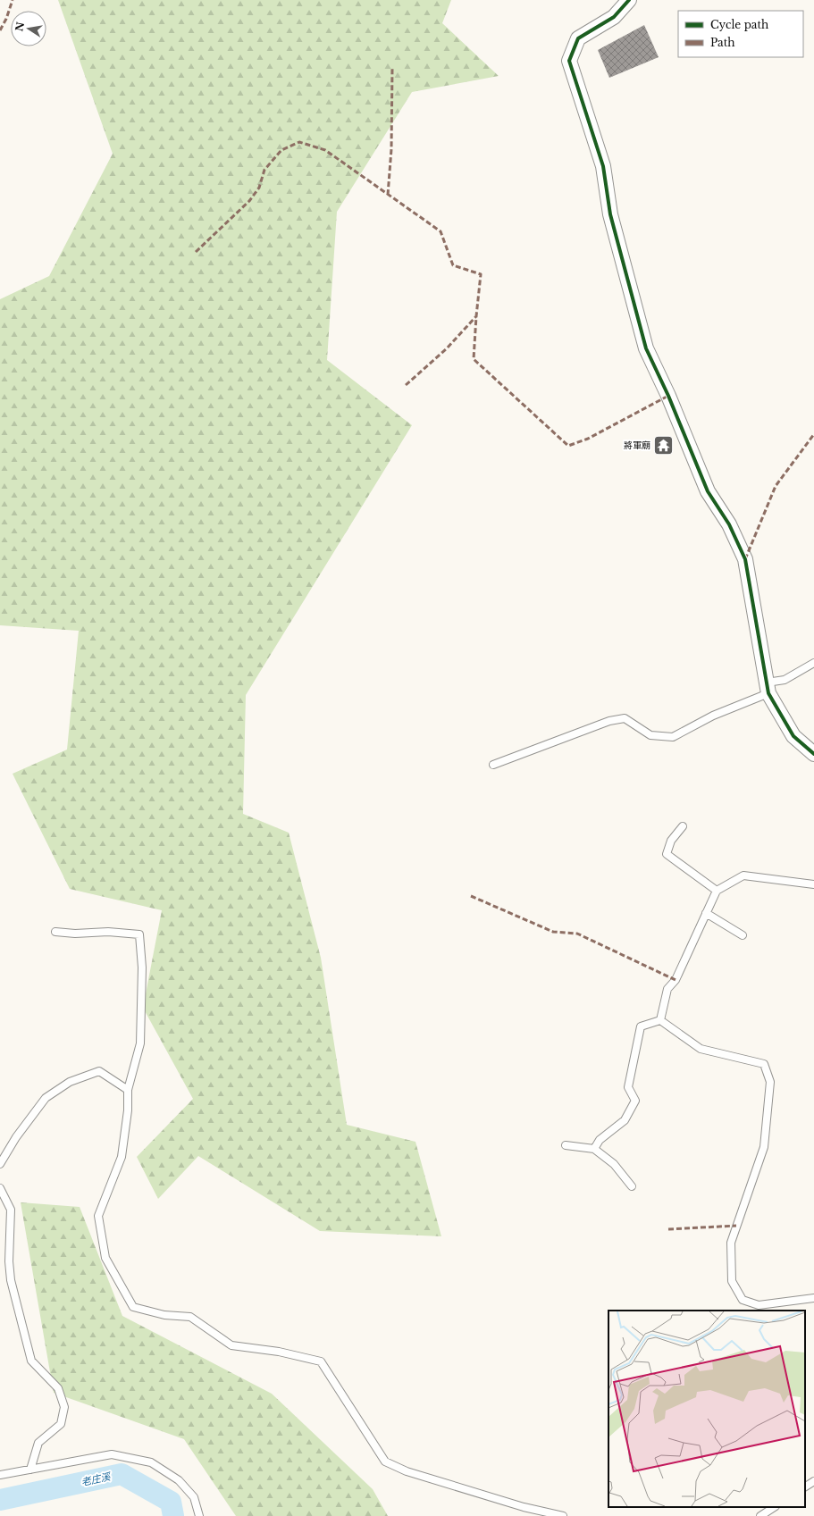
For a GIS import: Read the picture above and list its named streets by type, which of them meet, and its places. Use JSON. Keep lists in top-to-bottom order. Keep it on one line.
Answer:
{"water":["老庄溪"],"places":{"temple":["將軍廟"]},"legend":["Cycle path","Path"],"north":"left"}
